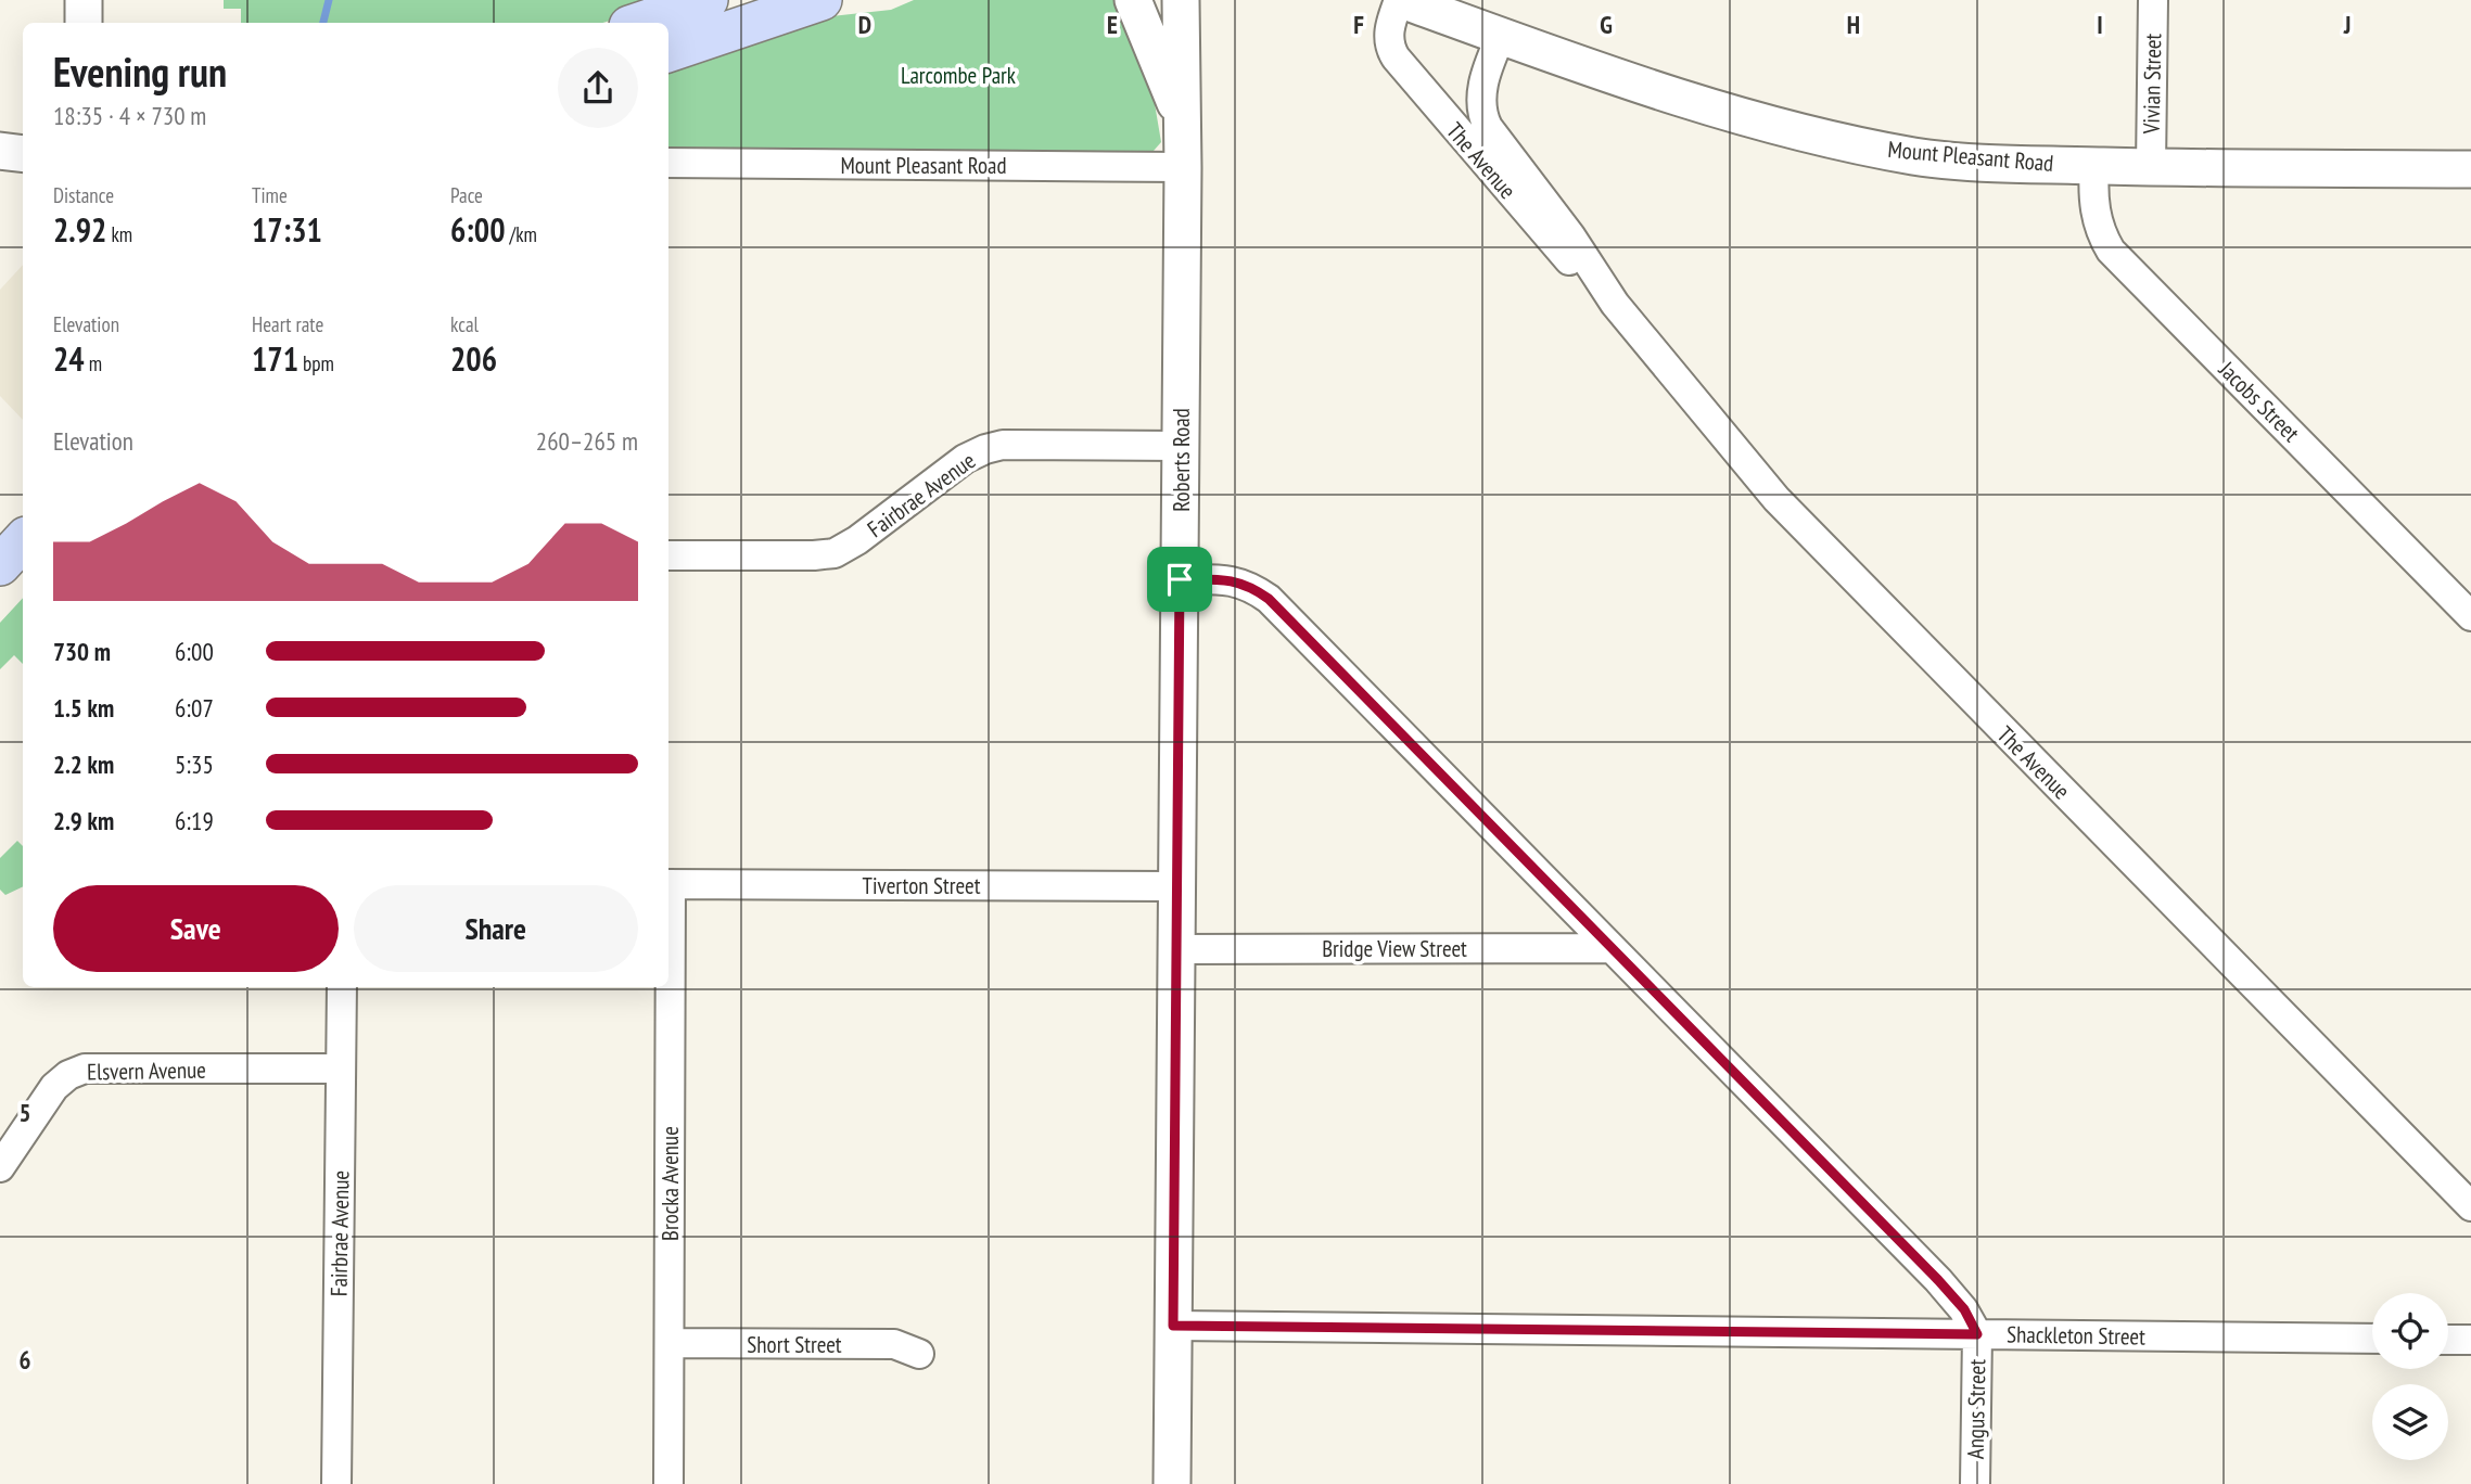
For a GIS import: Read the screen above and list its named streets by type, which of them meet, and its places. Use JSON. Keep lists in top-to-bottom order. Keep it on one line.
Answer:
{"streets":{"street":["Vivian Street","Mount Pleasant Road","The Avenue","Jacobs Street","Roberts Road","Fairbrae Avenue","Tiverton Street","Bridge View Street","Elsvern Avenue","Brocka Avenue","Shackleton Street","Short Street","Angus Street"]},"crossings":[["Vivian Street","Mount Pleasant Road"],["Mount Pleasant Road","The Avenue"],["Mount Pleasant Road","Jacobs Street"],["Mount Pleasant Road","Roberts Road"],["Roberts Road","Fairbrae Avenue"],["Roberts Road","Tiverton Street"],["Roberts Road","Bridge View Street"],["Roberts Road","Shackleton Street"],["Fairbrae Avenue","Elsvern Avenue"],["Brocka Avenue","Short Street"],["Shackleton Street","Angus Street"]],"parks":["Larcombe Park"],"page":{"heading":["Evening run","18:35 · 4 × 730 m"],"stats":[["Distance","2.92 km"],["Time","17:31"],["Pace","6:00 /km"],["Elevation","24 m"],["Heart rate","171 bpm"],["kcal","206"]],"chart":["Elevation","260–265 m"],"list":[{"name":"730 m","note":"6:00"},{"name":"1.5 km","note":"6:07"},{"name":"2.2 km","note":"5:35"},{"name":"2.9 km","note":"6:19"}],"buttons":["Save","Share"]},"grid":{"columns":["D","E","F","G","H","I","J"],"rows":["5","6"]}}
